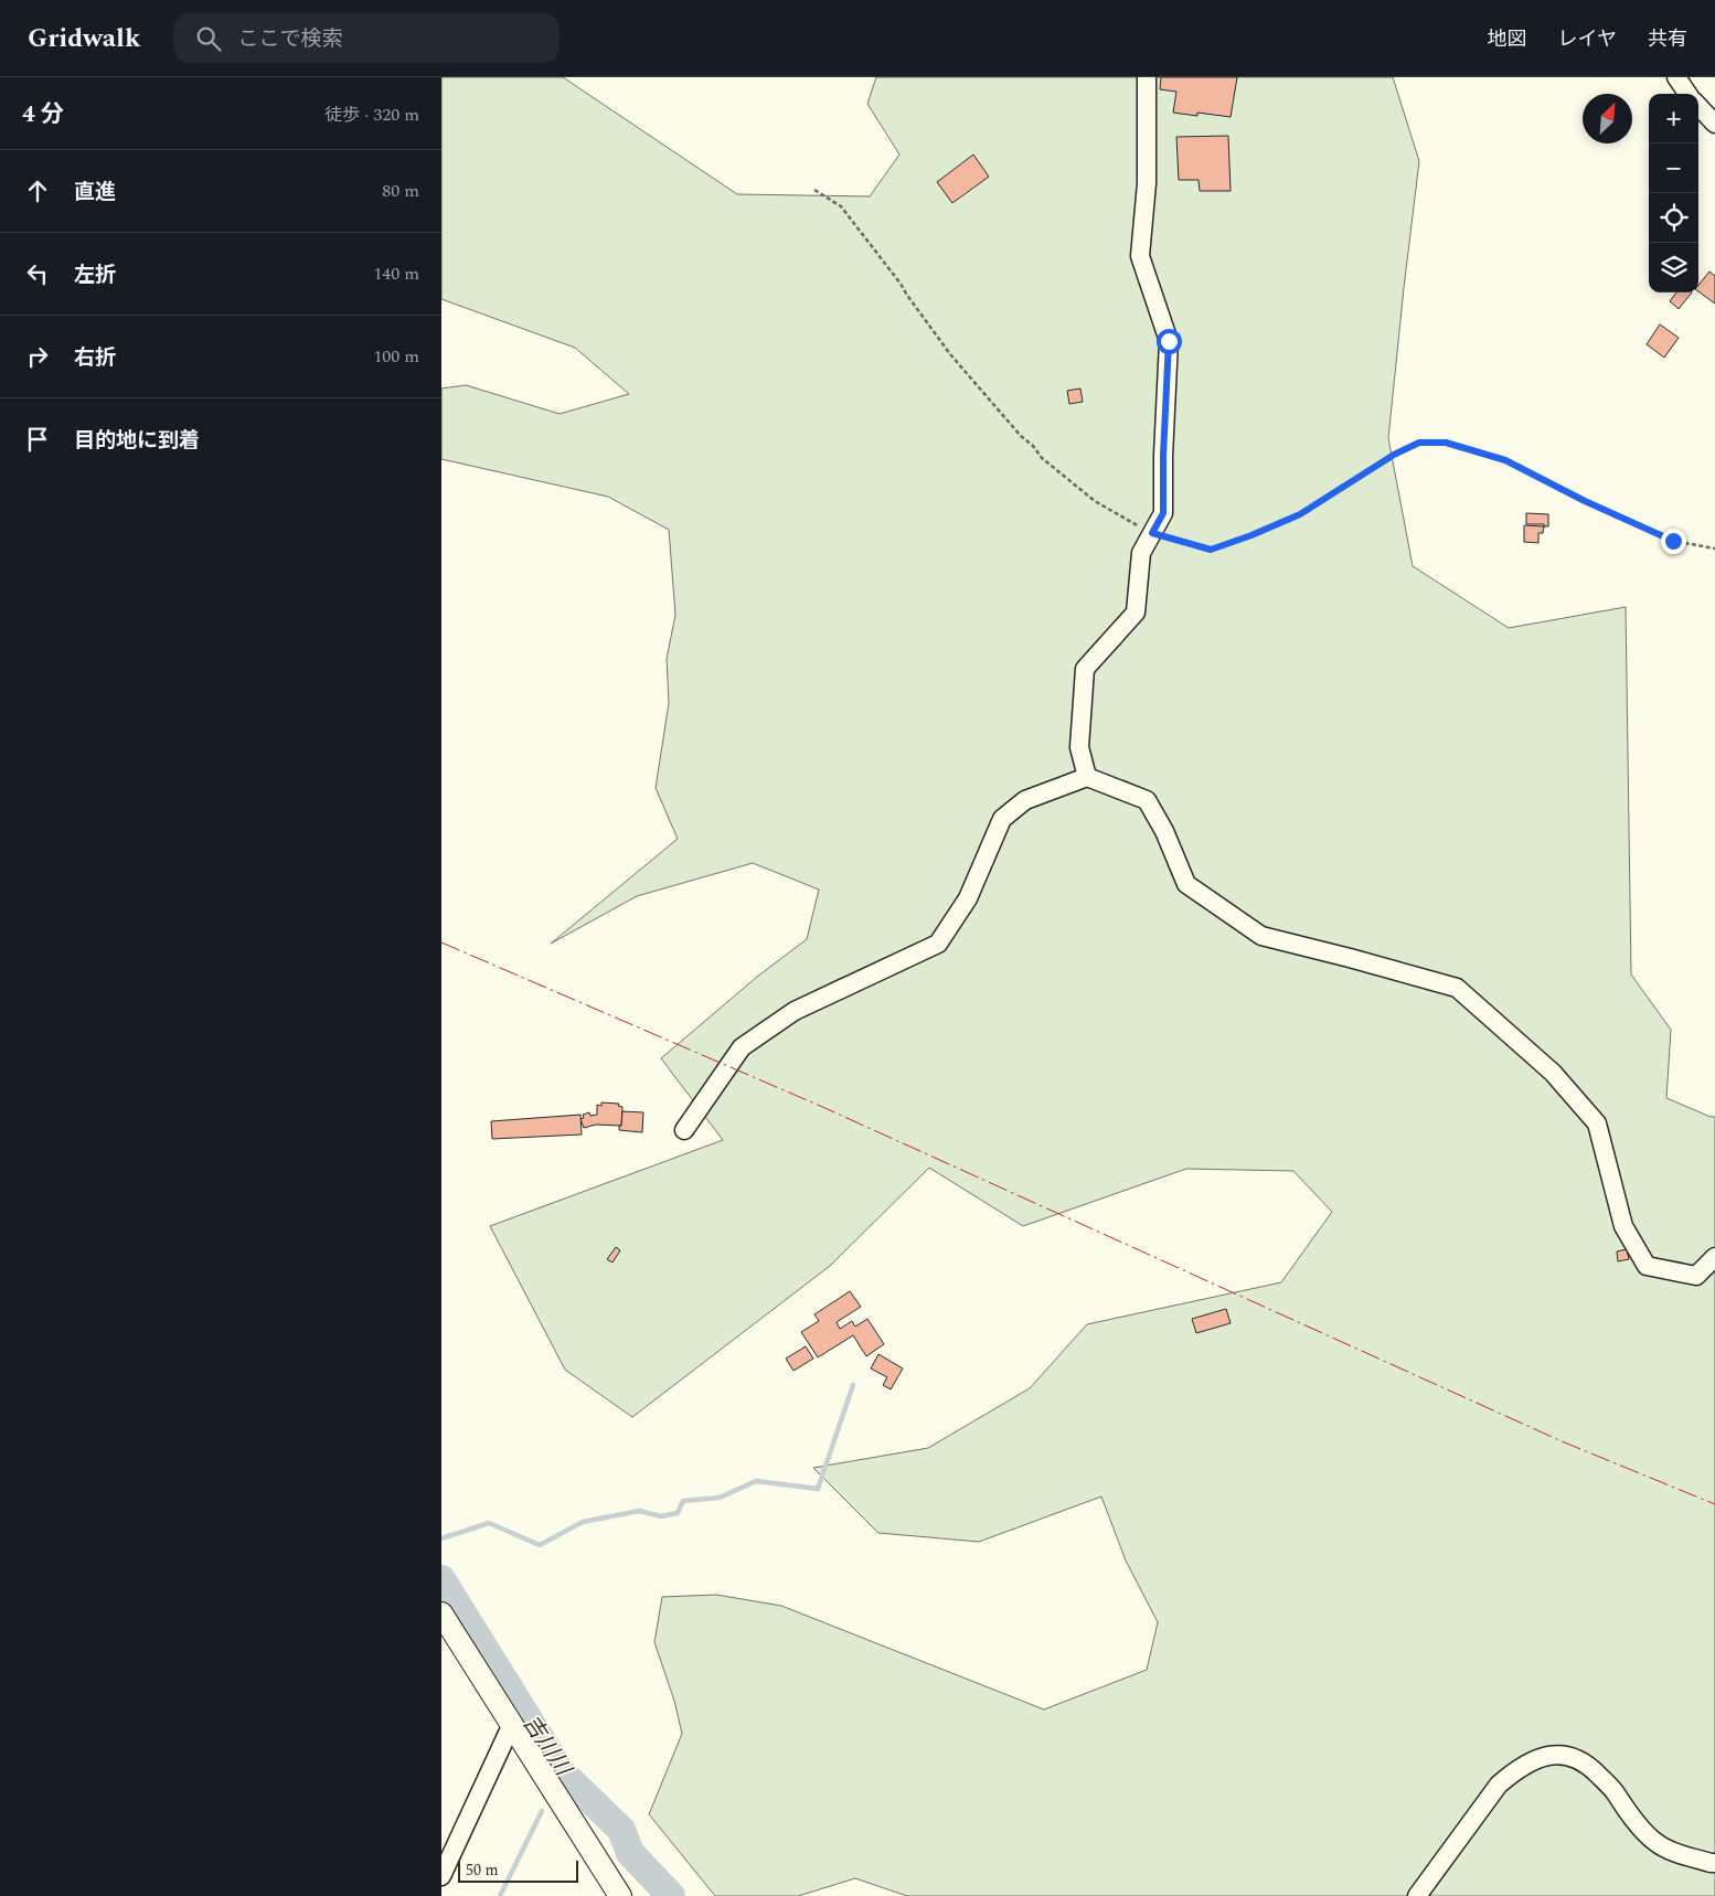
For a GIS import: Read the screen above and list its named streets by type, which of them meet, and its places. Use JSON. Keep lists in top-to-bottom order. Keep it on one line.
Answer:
{"water":["吉川川"],"scale_bar":"50 m","north":"top right","page":{"header":"Gridwalk","search":"ここで検索","nav":["地図","レイヤ","共有"],"heading":["4 分","徒歩 · 320 m"],"map_buttons":["+","−"],"list":[["直進","80 m"],["左折","140 m"],["右折","100 m"],"目的地に到着"],"scale":"50 m"}}
